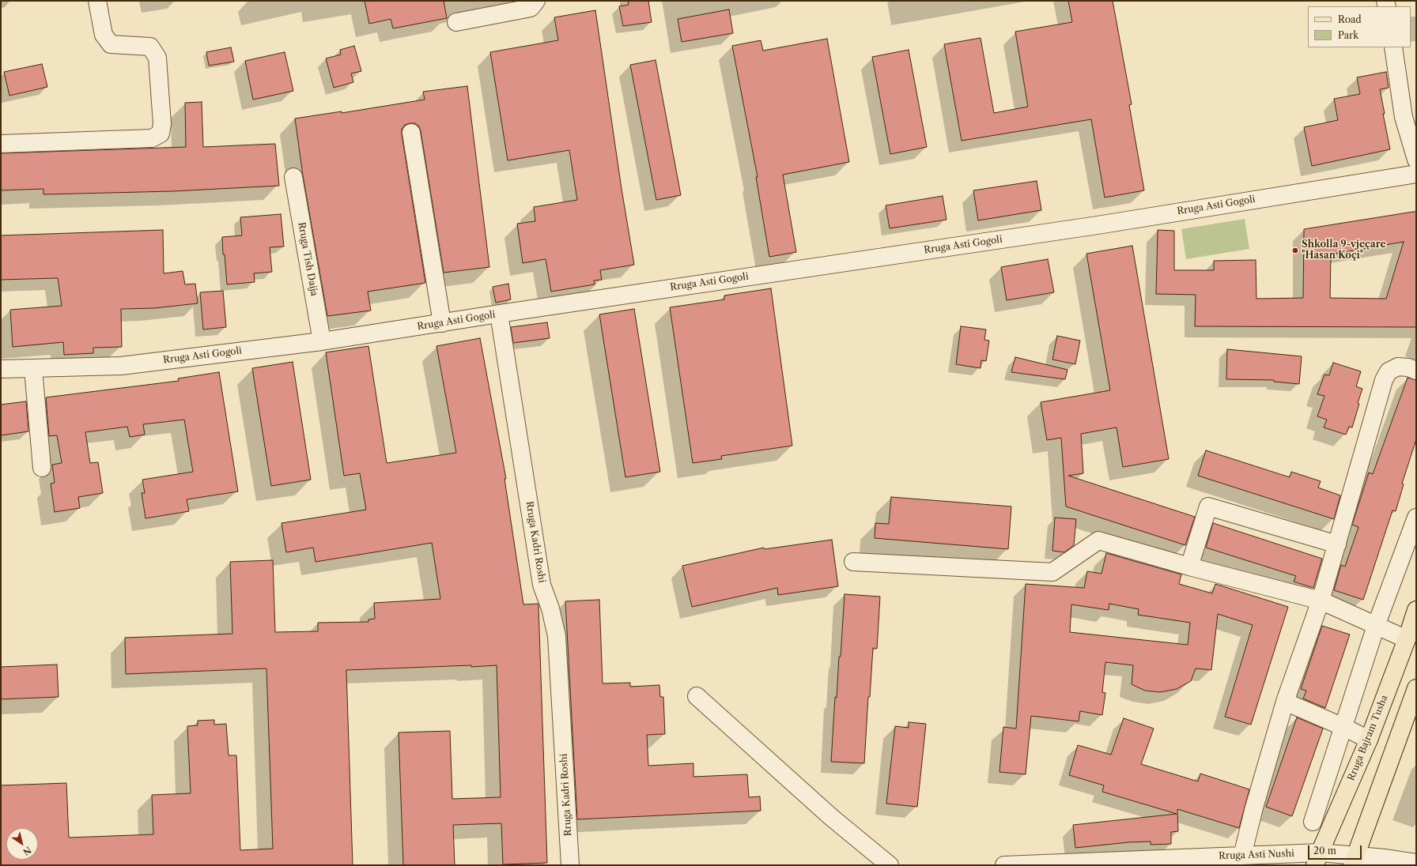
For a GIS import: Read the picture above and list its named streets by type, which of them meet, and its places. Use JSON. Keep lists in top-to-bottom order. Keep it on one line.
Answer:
{"streets":{"main road":["Rruga Bajram Tusha"],"street":["Rruga Asti Gogoli","Rruga Tish Daija","Rruga Kadri Roshi","Rruga Asti Nushi"]},"crossings":[["Rruga Asti Gogoli","Rruga Tish Daija"],["Rruga Asti Gogoli","Rruga Kadri Roshi"],["Rruga Bajram Tusha","Rruga Asti Nushi"]],"places":["Shkolla 9-vjeçare \"Hasan Koçi\""],"legend":["Road","Park"],"scale_bar":"20 m","north":"bottom right"}
